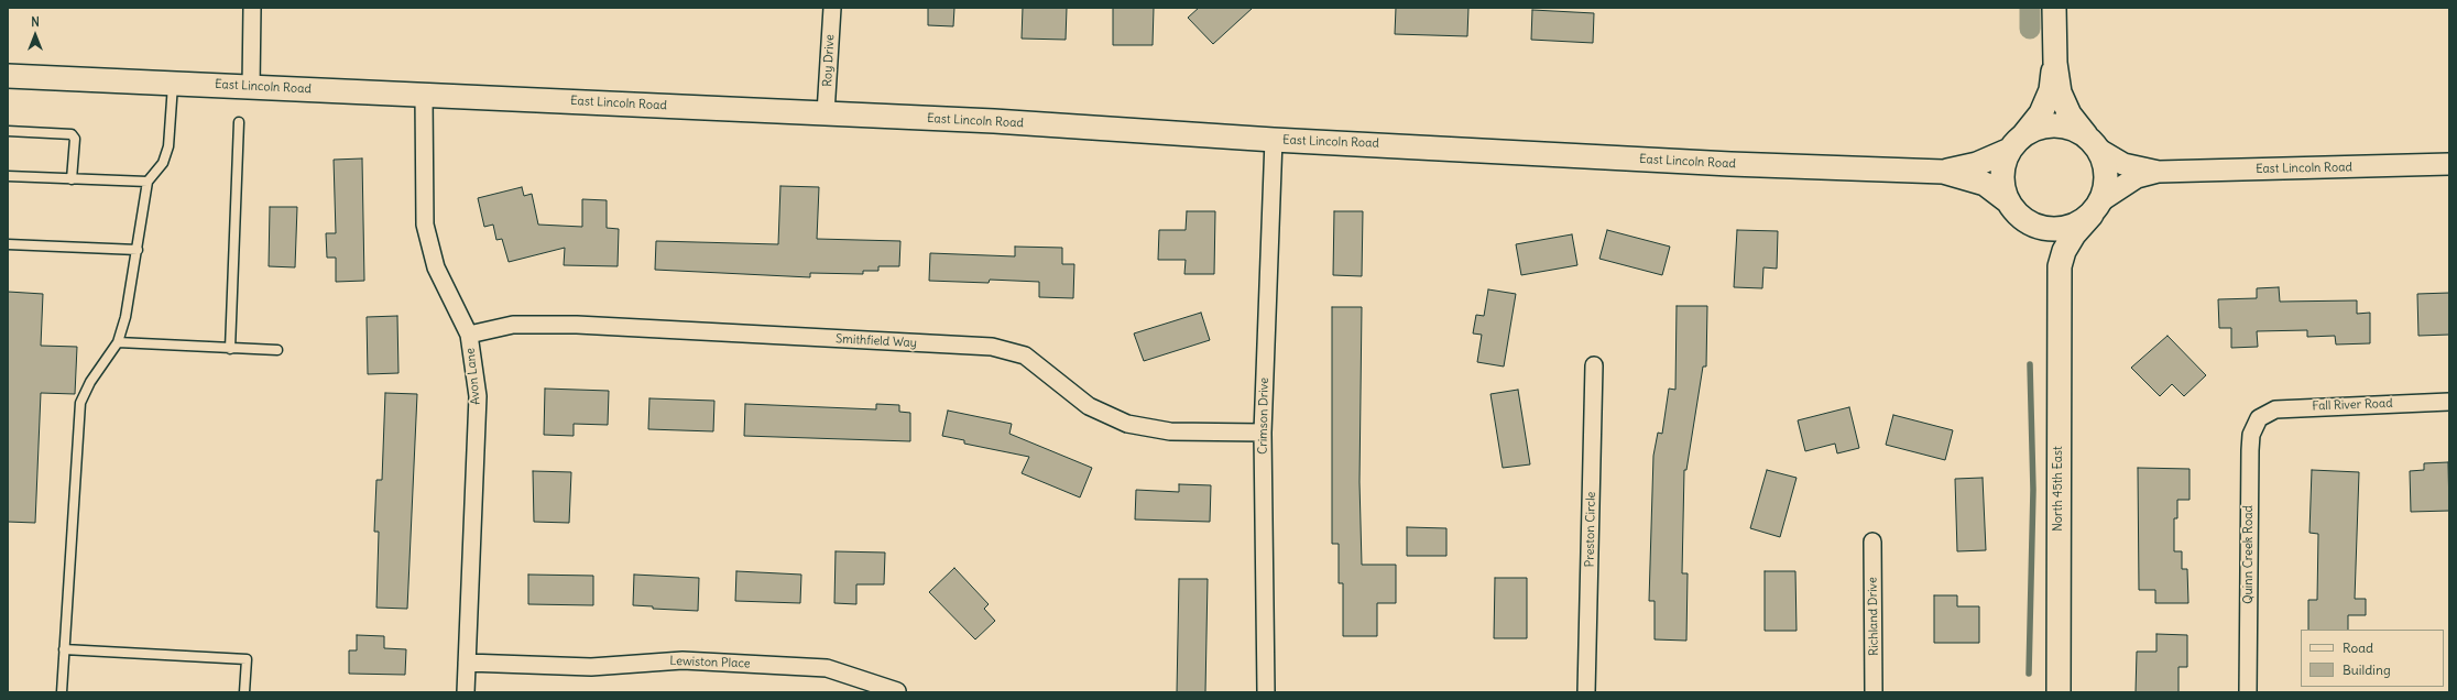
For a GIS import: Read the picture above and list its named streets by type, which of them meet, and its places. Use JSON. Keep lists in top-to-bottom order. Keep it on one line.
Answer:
{"streets":{"main road":["East Lincoln Road","North 45th East"],"street":["Roy Drive","Smithfield Way","Avon Lane","Fall River Road","Crimson Drive","Preston Circle","Quinn Creek Road","Richland Drive","Lewiston Place"]},"crossings":[["Roy Drive","East Lincoln Road"],["East Lincoln Road","Avon Lane"],["East Lincoln Road","Crimson Drive"],["East Lincoln Road","North 45th East"],["Smithfield Way","Avon Lane"],["Smithfield Way","Crimson Drive"],["Avon Lane","Lewiston Place"],["Fall River Road","Quinn Creek Road"]],"legend":["Road","Building"],"north":"top"}
